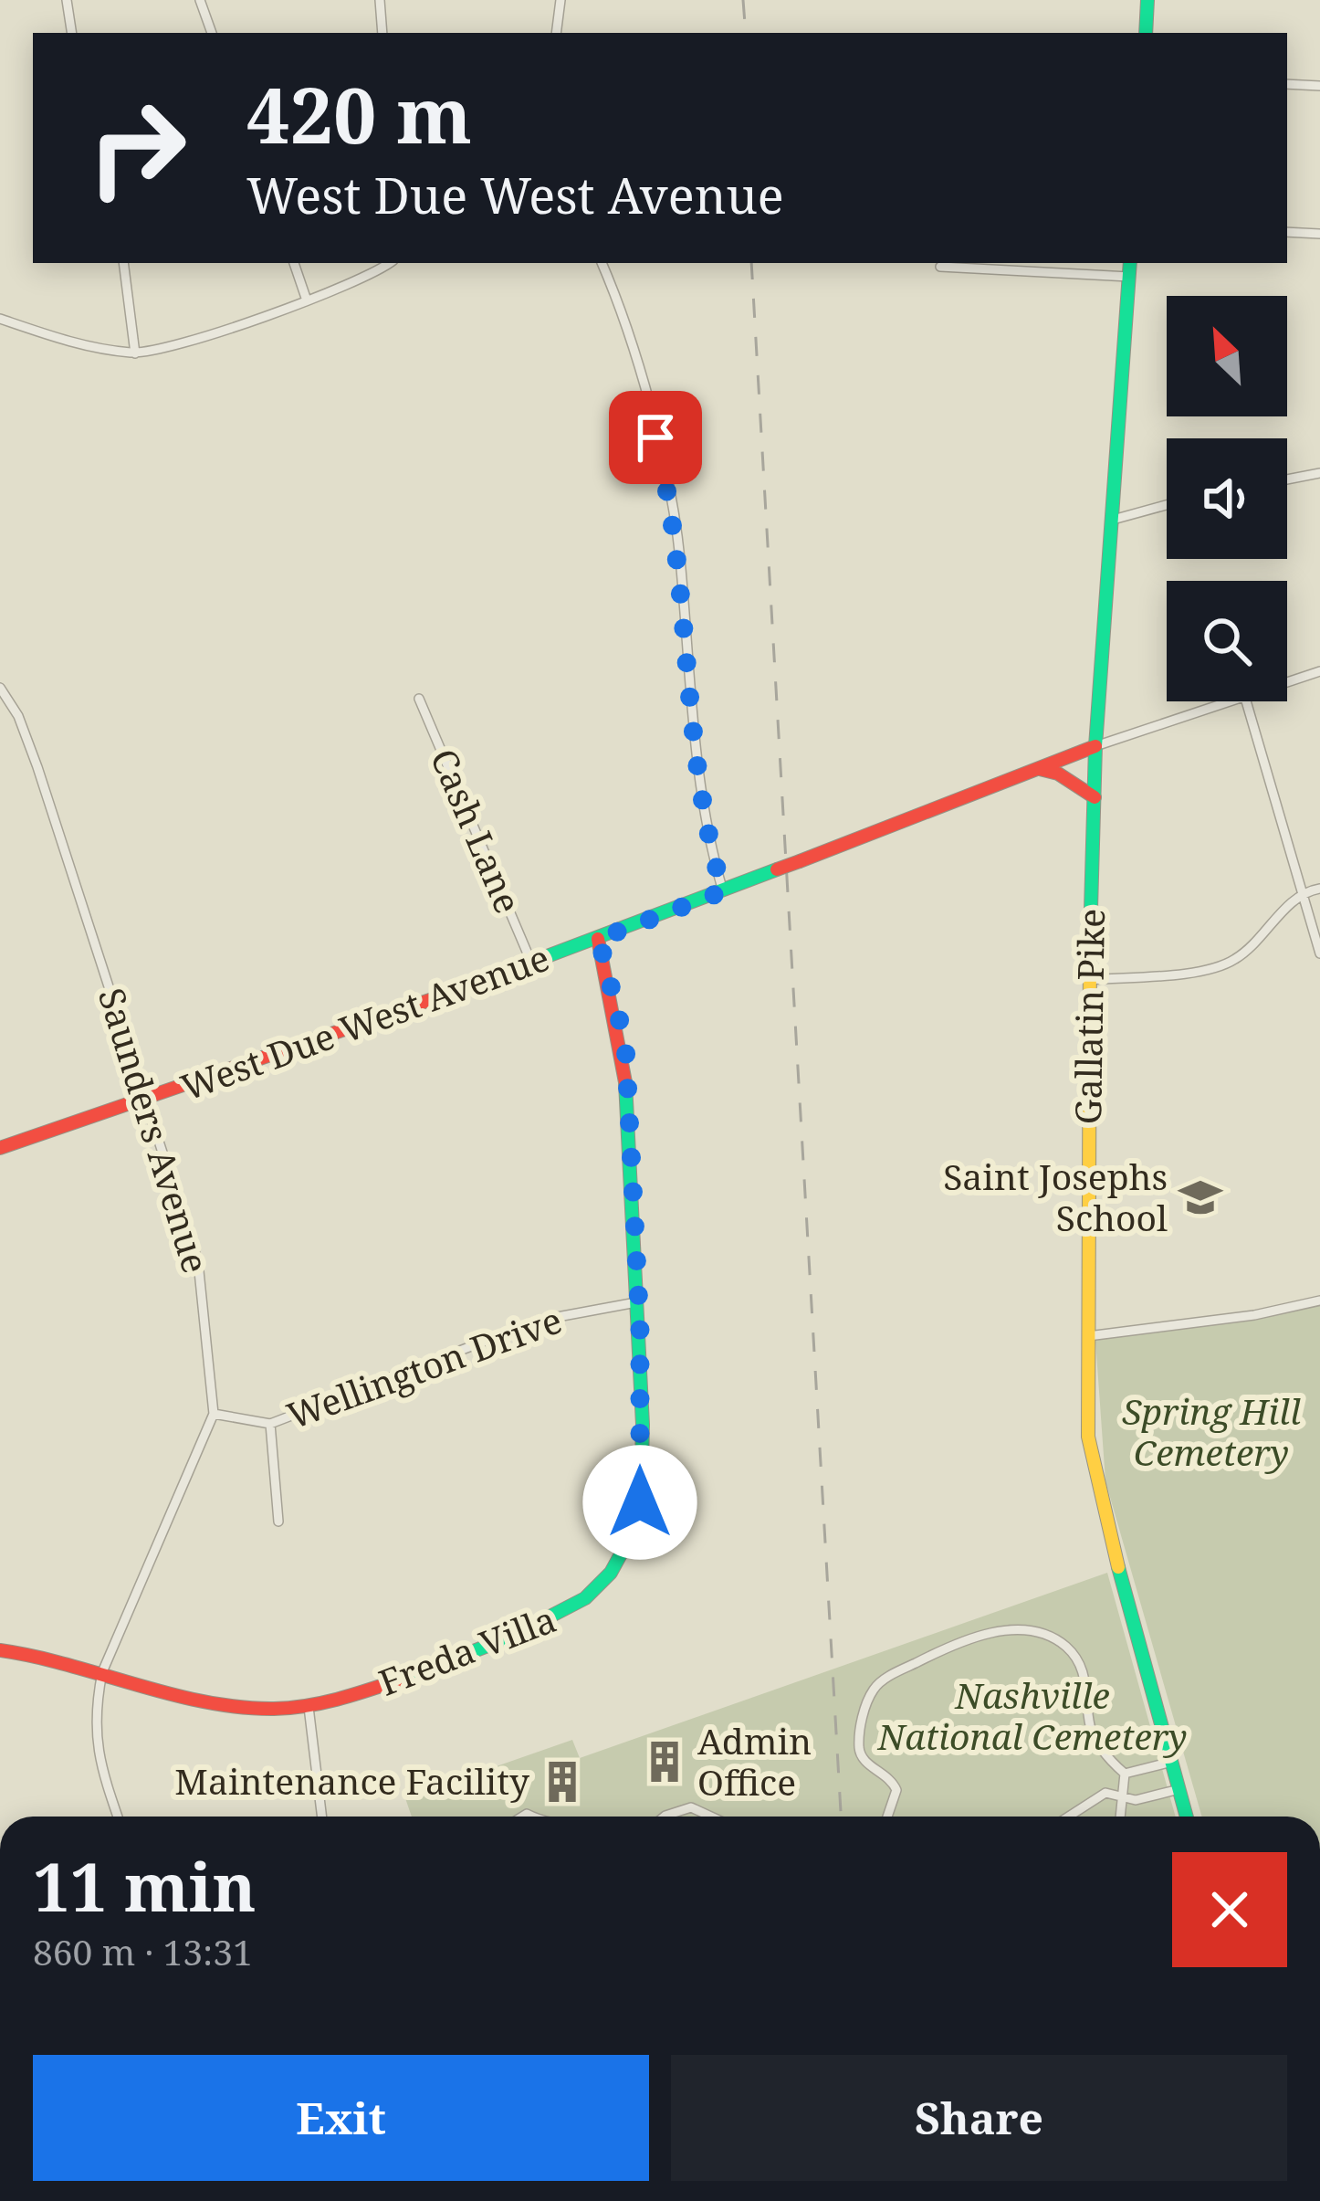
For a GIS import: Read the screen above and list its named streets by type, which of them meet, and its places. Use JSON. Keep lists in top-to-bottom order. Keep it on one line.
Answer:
{"streets":{"main road":["Gallatin Pike","West Due West Avenue","Freda Villa"],"street":["Cash Lane","Saunders Avenue","Wellington Drive"]},"crossings":[["Cash Lane","West Due West Avenue"],["Gallatin Pike","West Due West Avenue"],["West Due West Avenue","Saunders Avenue"],["West Due West Avenue","Freda Villa"],["Saunders Avenue","Wellington Drive"],["Saunders Avenue","Freda Villa"],["Wellington Drive","Freda Villa"]],"parks":["Spring Hill Cemetery","Nashville National Cemetery"],"places":{"school or university":["Saint Josephs School"],"building":["Admin Office","Maintenance Facility"]},"north":"top left","page":{"turn":["420 m","West Due West Avenue"],"heading":["11 min","860 m · 13:31"],"buttons":["Exit","Share"]}}
